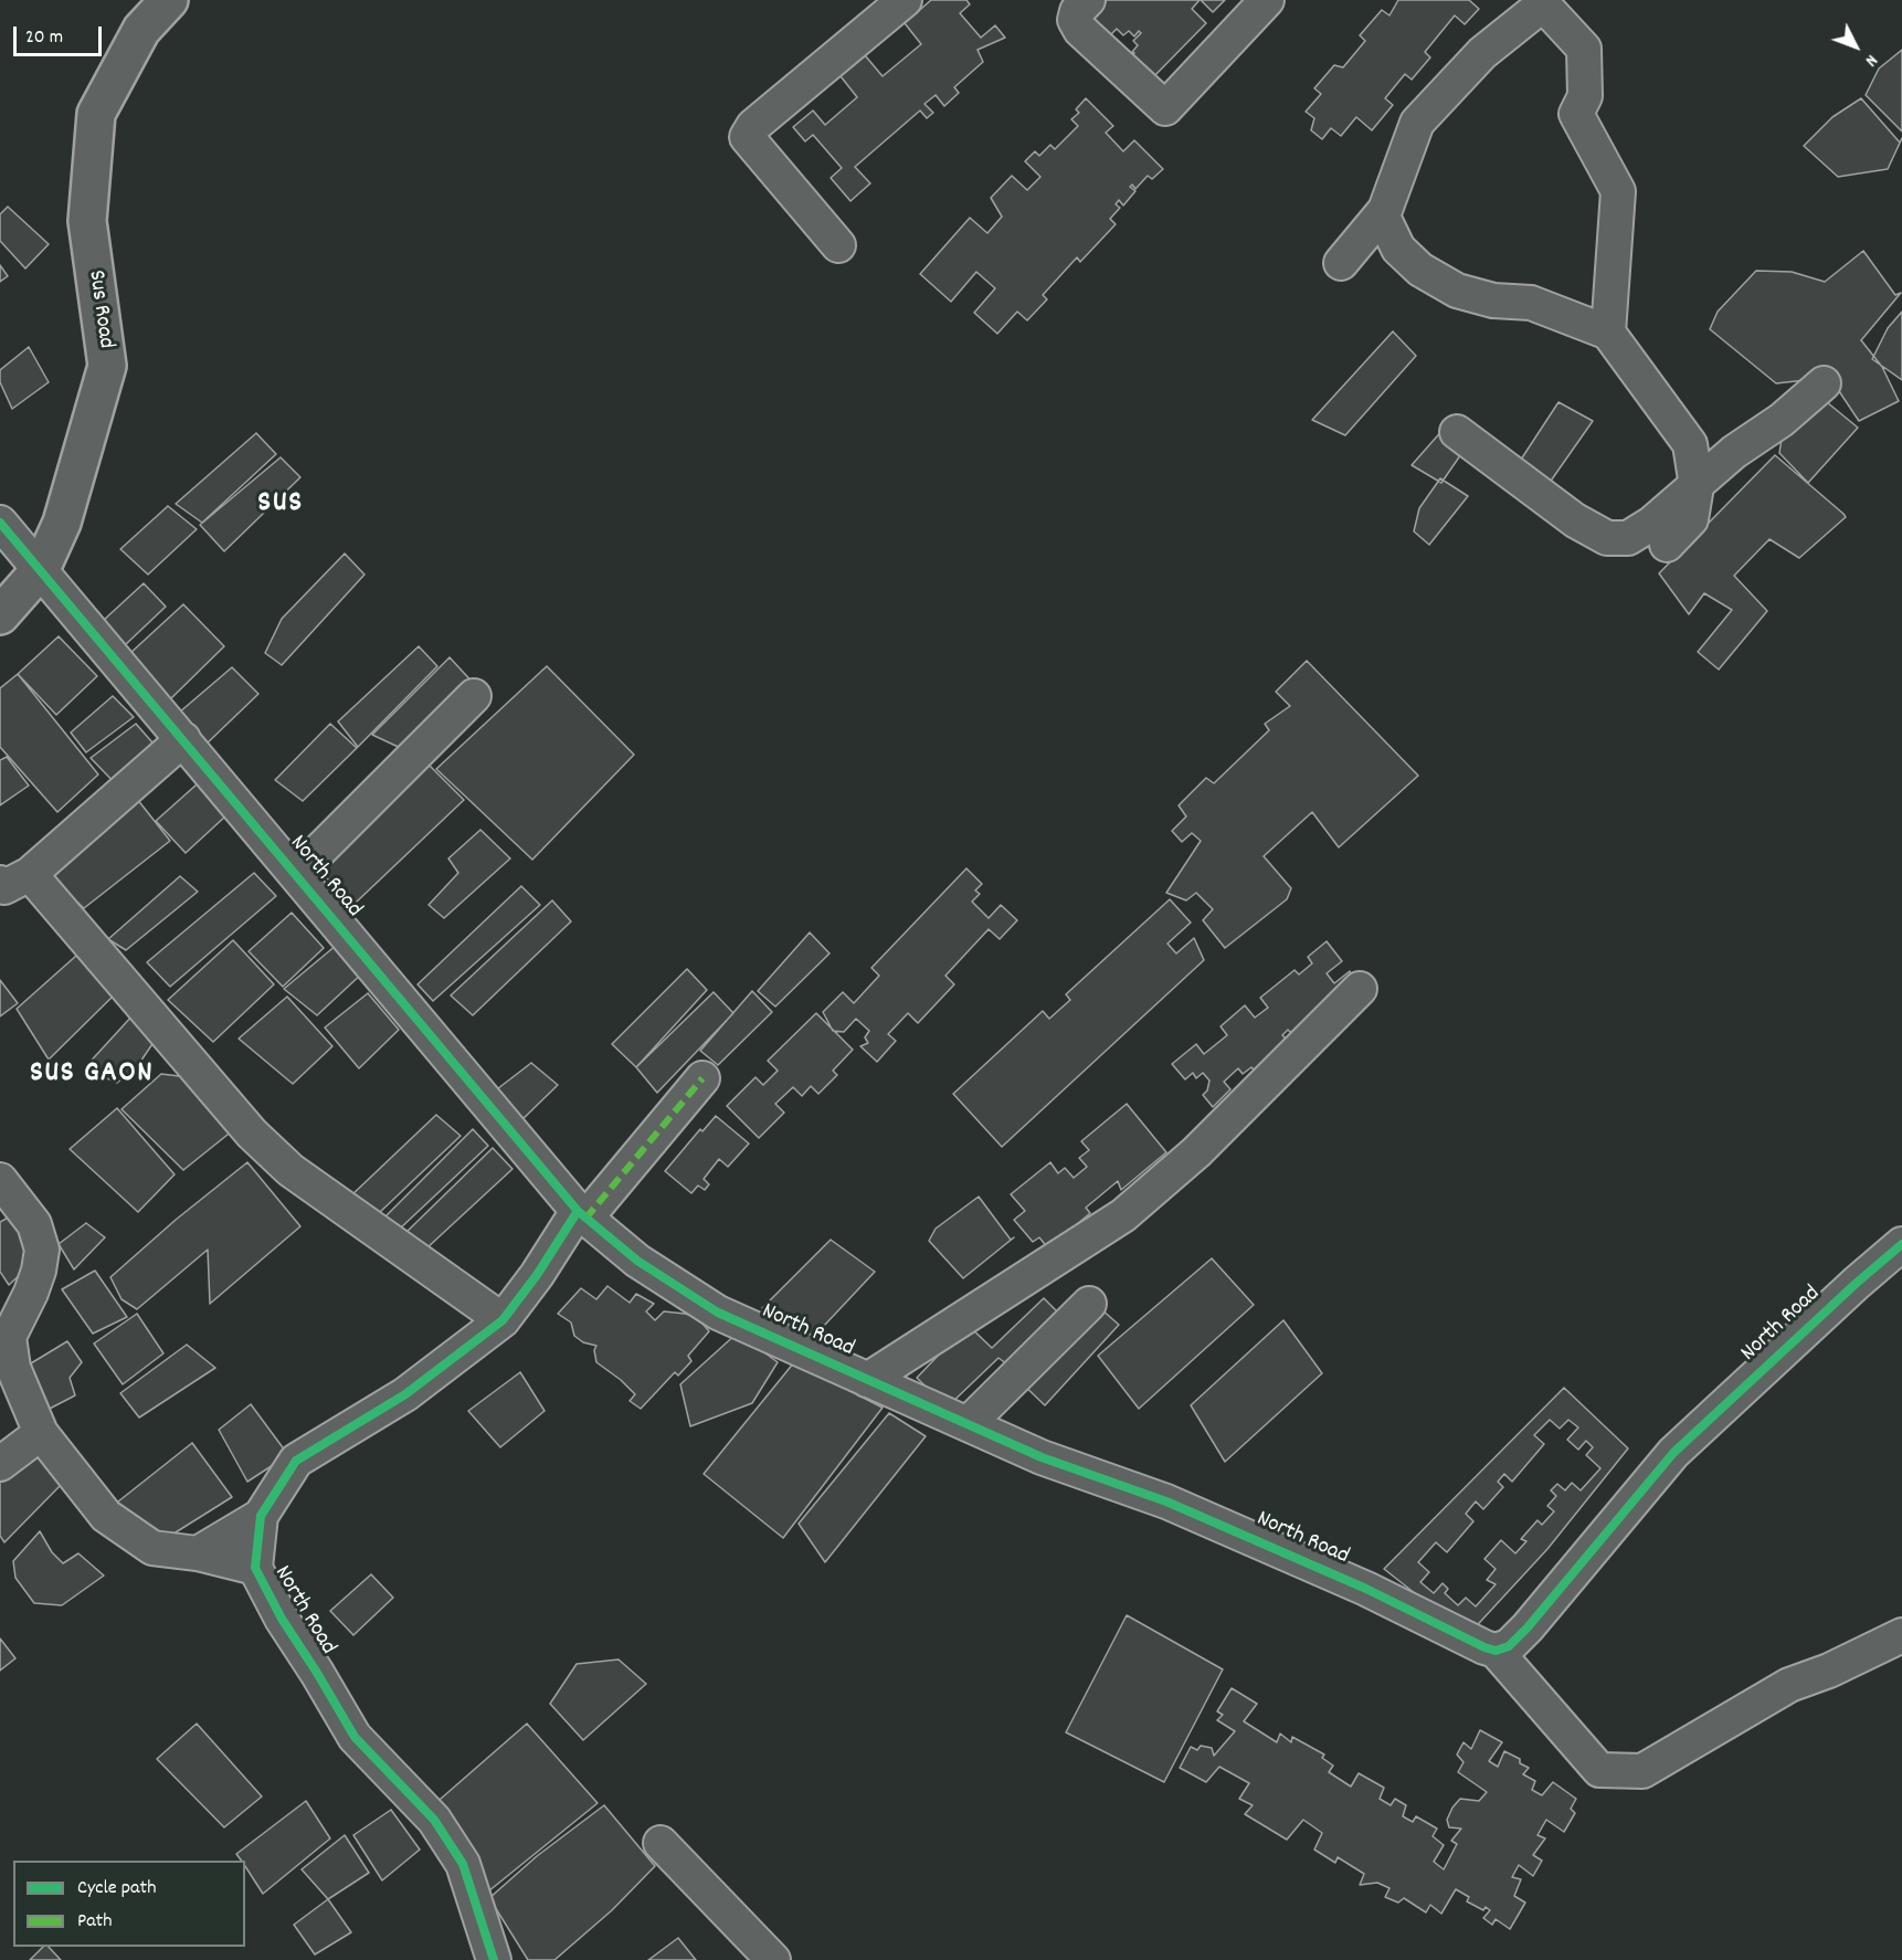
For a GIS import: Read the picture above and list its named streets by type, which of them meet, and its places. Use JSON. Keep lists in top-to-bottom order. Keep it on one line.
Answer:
{"streets":{"main road":["Sus Road"],"street":["North Road"]},"crossings":[["Sus Road","North Road"]],"districts":["SUS","SUS GAON"],"legend":["Cycle path","Path"],"scale_bar":"20 m","north":"bottom right"}
